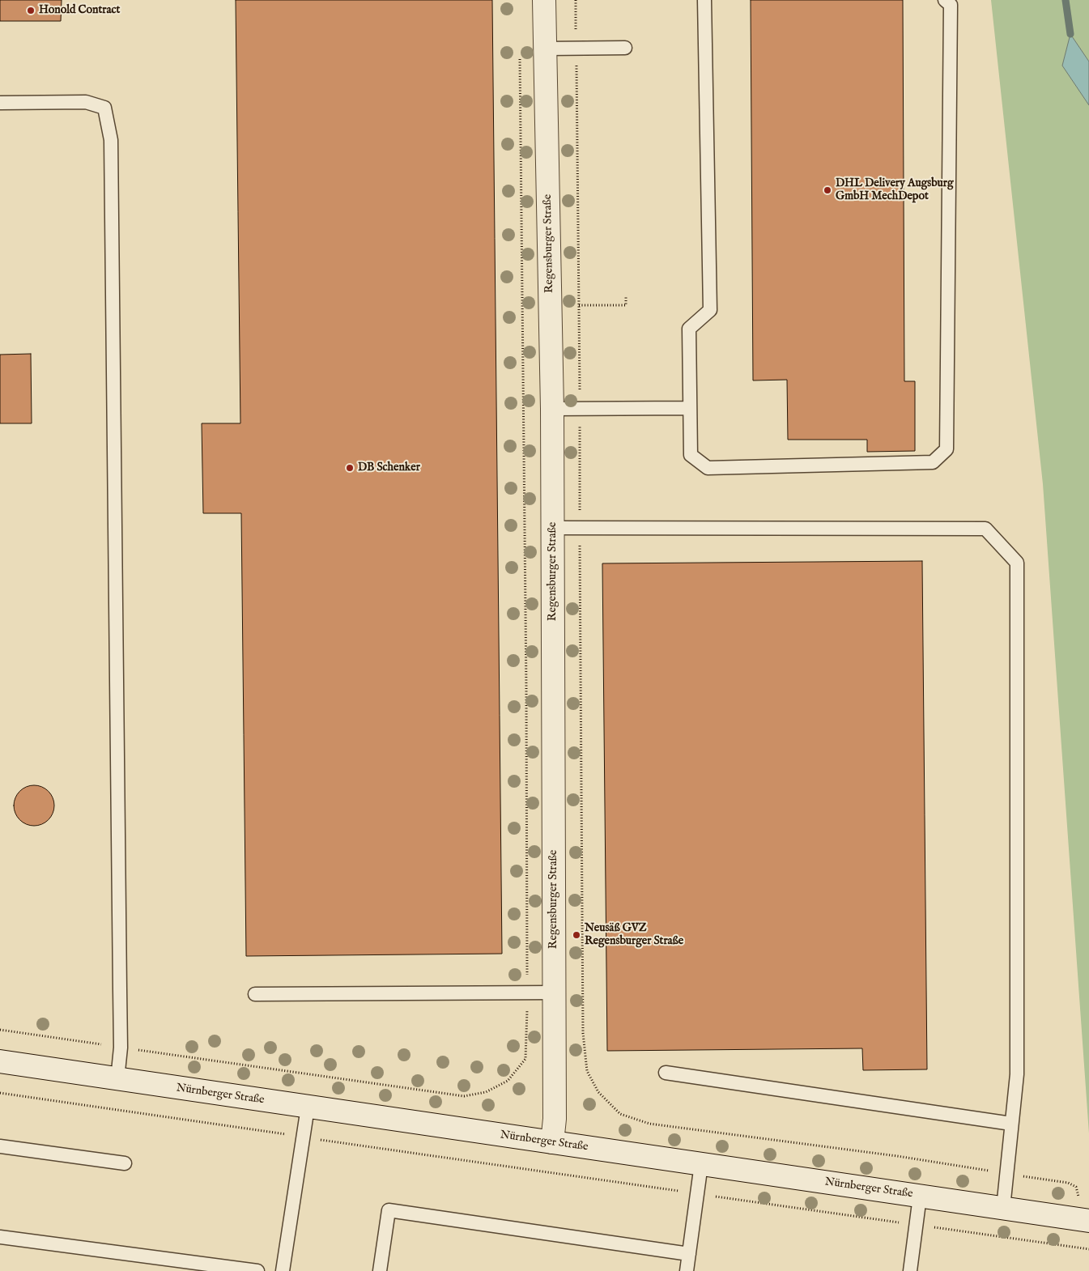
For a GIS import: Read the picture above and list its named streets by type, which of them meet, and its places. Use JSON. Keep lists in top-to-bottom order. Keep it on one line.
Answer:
{"streets":{"street":["Regensburger Straße","Nürnberger Straße"]},"crossings":[["Regensburger Straße","Nürnberger Straße"]],"places":["Honold Contract","DHL Delivery Augsburg GmbH MechDepot","DB Schenker","Neusäß GVZ Regensburger Straße"]}
